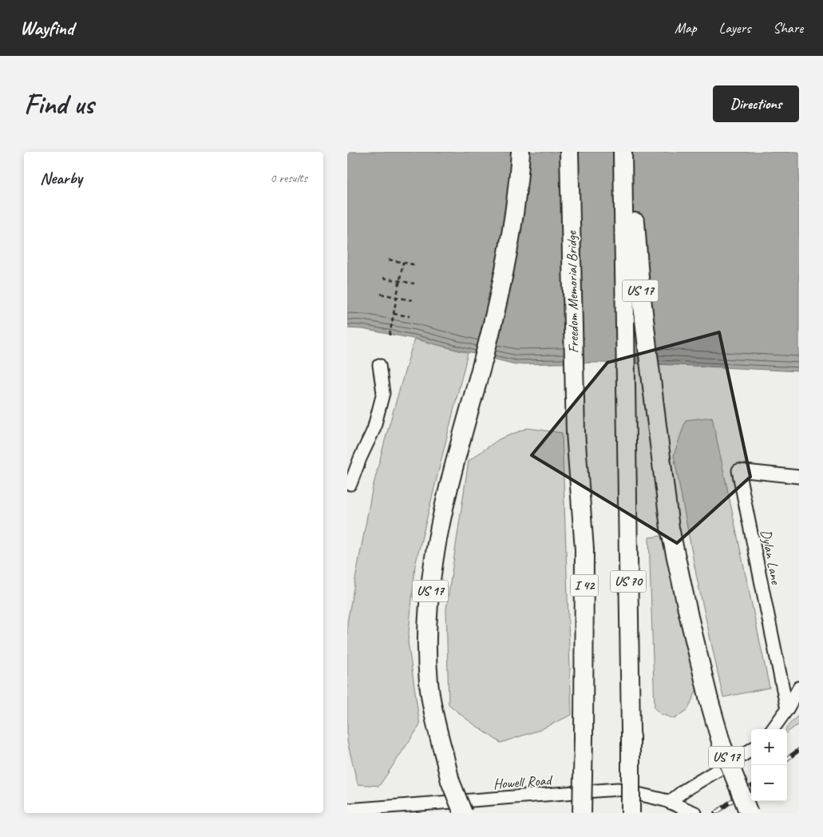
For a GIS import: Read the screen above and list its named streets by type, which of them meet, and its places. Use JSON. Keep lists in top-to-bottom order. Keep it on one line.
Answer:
{"streets":{"highway":["US 17","Freedom Memorial Bridge","US 70","I 42"],"street":["Dylan Lane","Howell Road"]},"page":{"header":"Wayfind","nav":["Map","Layers","Share"],"buttons":"Directions","title":"Find us","heading":["Nearby","0 results"],"map_buttons":["+","−"]}}
